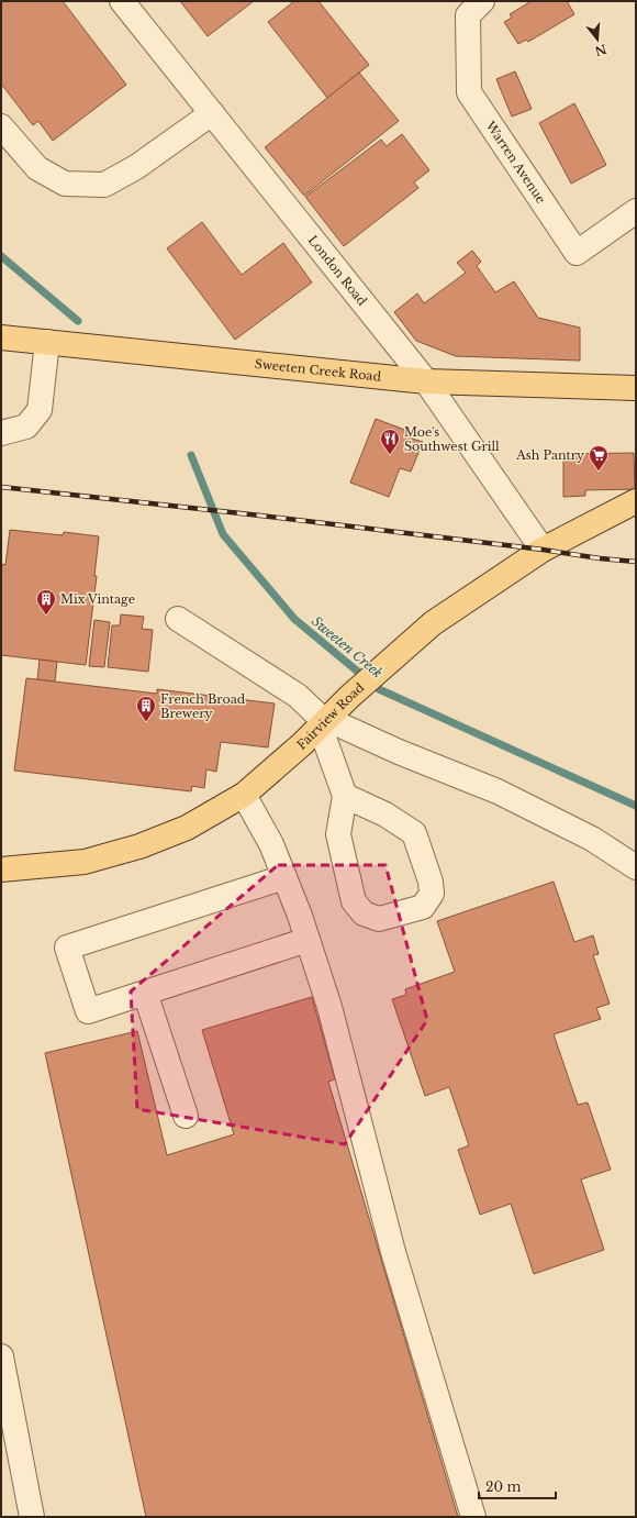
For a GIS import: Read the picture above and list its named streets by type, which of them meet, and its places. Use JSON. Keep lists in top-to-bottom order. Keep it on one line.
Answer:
{"streets":{"main road":["Sweeten Creek Road","Fairview Road"],"street":["Warren Avenue","London Road"]},"crossings":[["London Road","Sweeten Creek Road"],["London Road","Fairview Road"]],"water":["Sweeten Creek"],"places":{"restaurant":["Moe's Southwest Grill"],"supermarket":["Ash Pantry"],"building":["Mix Vintage","French Broad Brewery"]},"scale_bar":"20 m","north":"bottom"}
